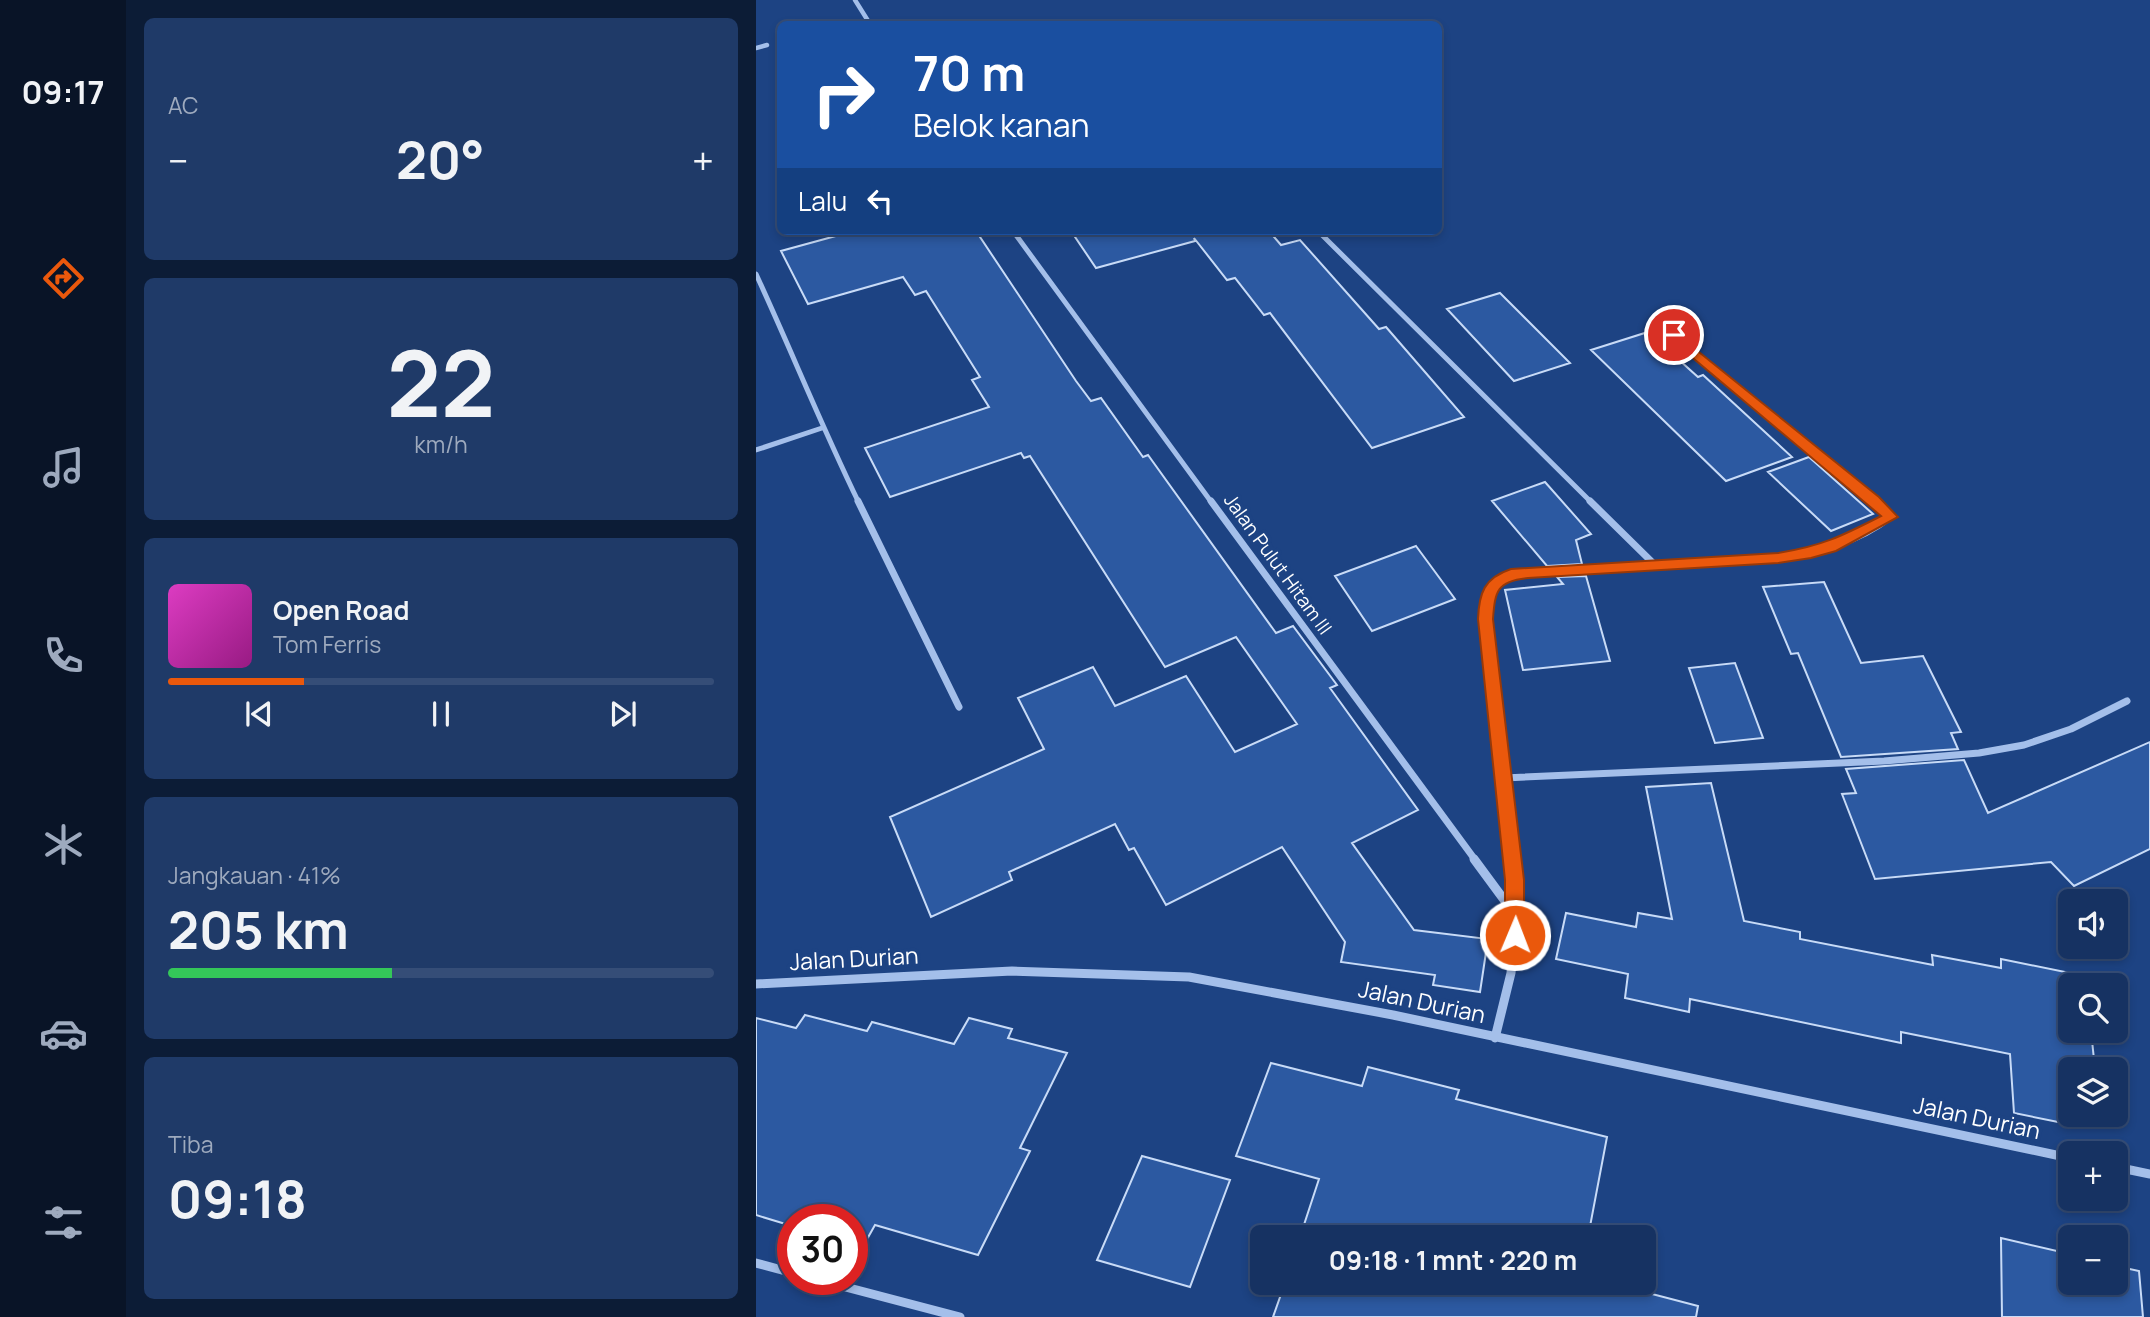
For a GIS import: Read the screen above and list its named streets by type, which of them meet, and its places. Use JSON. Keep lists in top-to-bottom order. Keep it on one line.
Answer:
{"streets":{"street":["Jalan Pulut Hitam III","Jalan Durian"]},"page":{"tabs":"09:17","tile":["AC",["22","km/h"],["Jangkauan · 41%","205 km"],["Tiba","09:18"]],"turn":["70 m","Belok kanan"],"heat":["−","20°","+"],"then":"Lalu","song":["Open Road","Tom Ferris"],"map_buttons":["+","−"],"limit":"30","trip":"09:18 · 1 mnt · 220 m"}}
